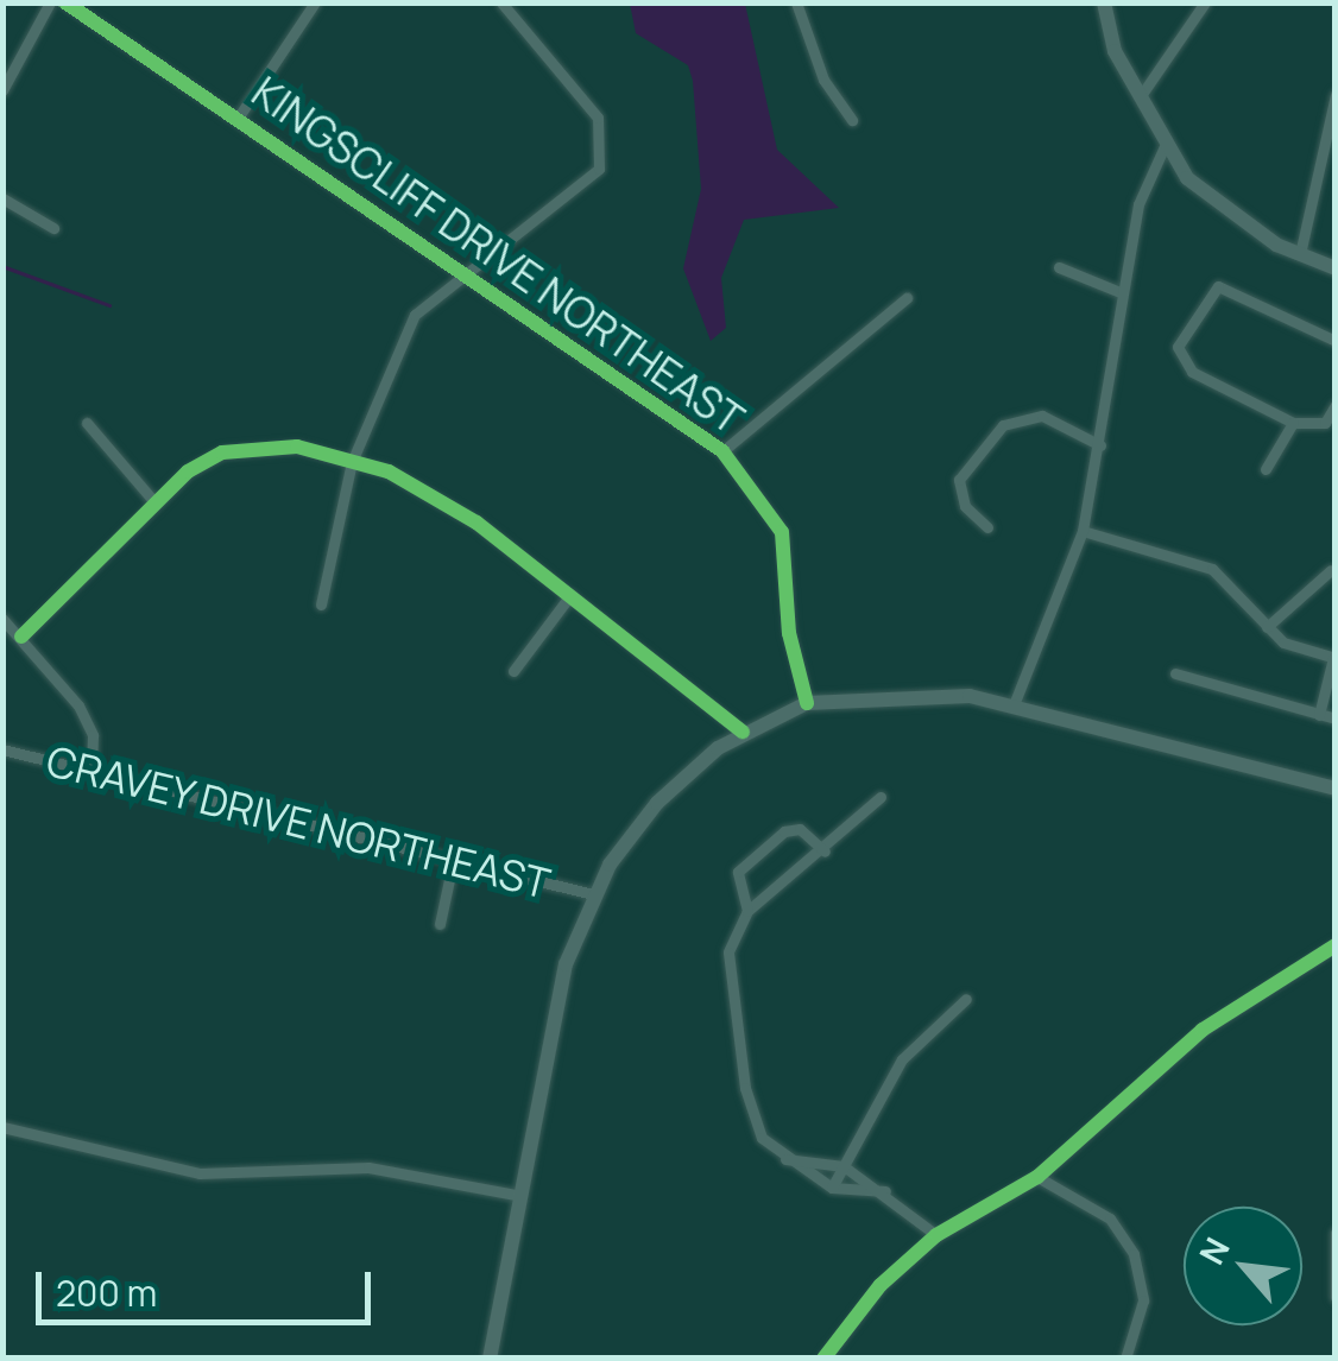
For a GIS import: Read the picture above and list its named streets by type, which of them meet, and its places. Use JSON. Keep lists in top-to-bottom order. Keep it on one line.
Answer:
{"streets":{"street":["KINGSCLIFF DRIVE NORTHEAST","CRAVEY DRIVE NORTHEAST"]},"scale_bar":"200 m","north":"top left"}
